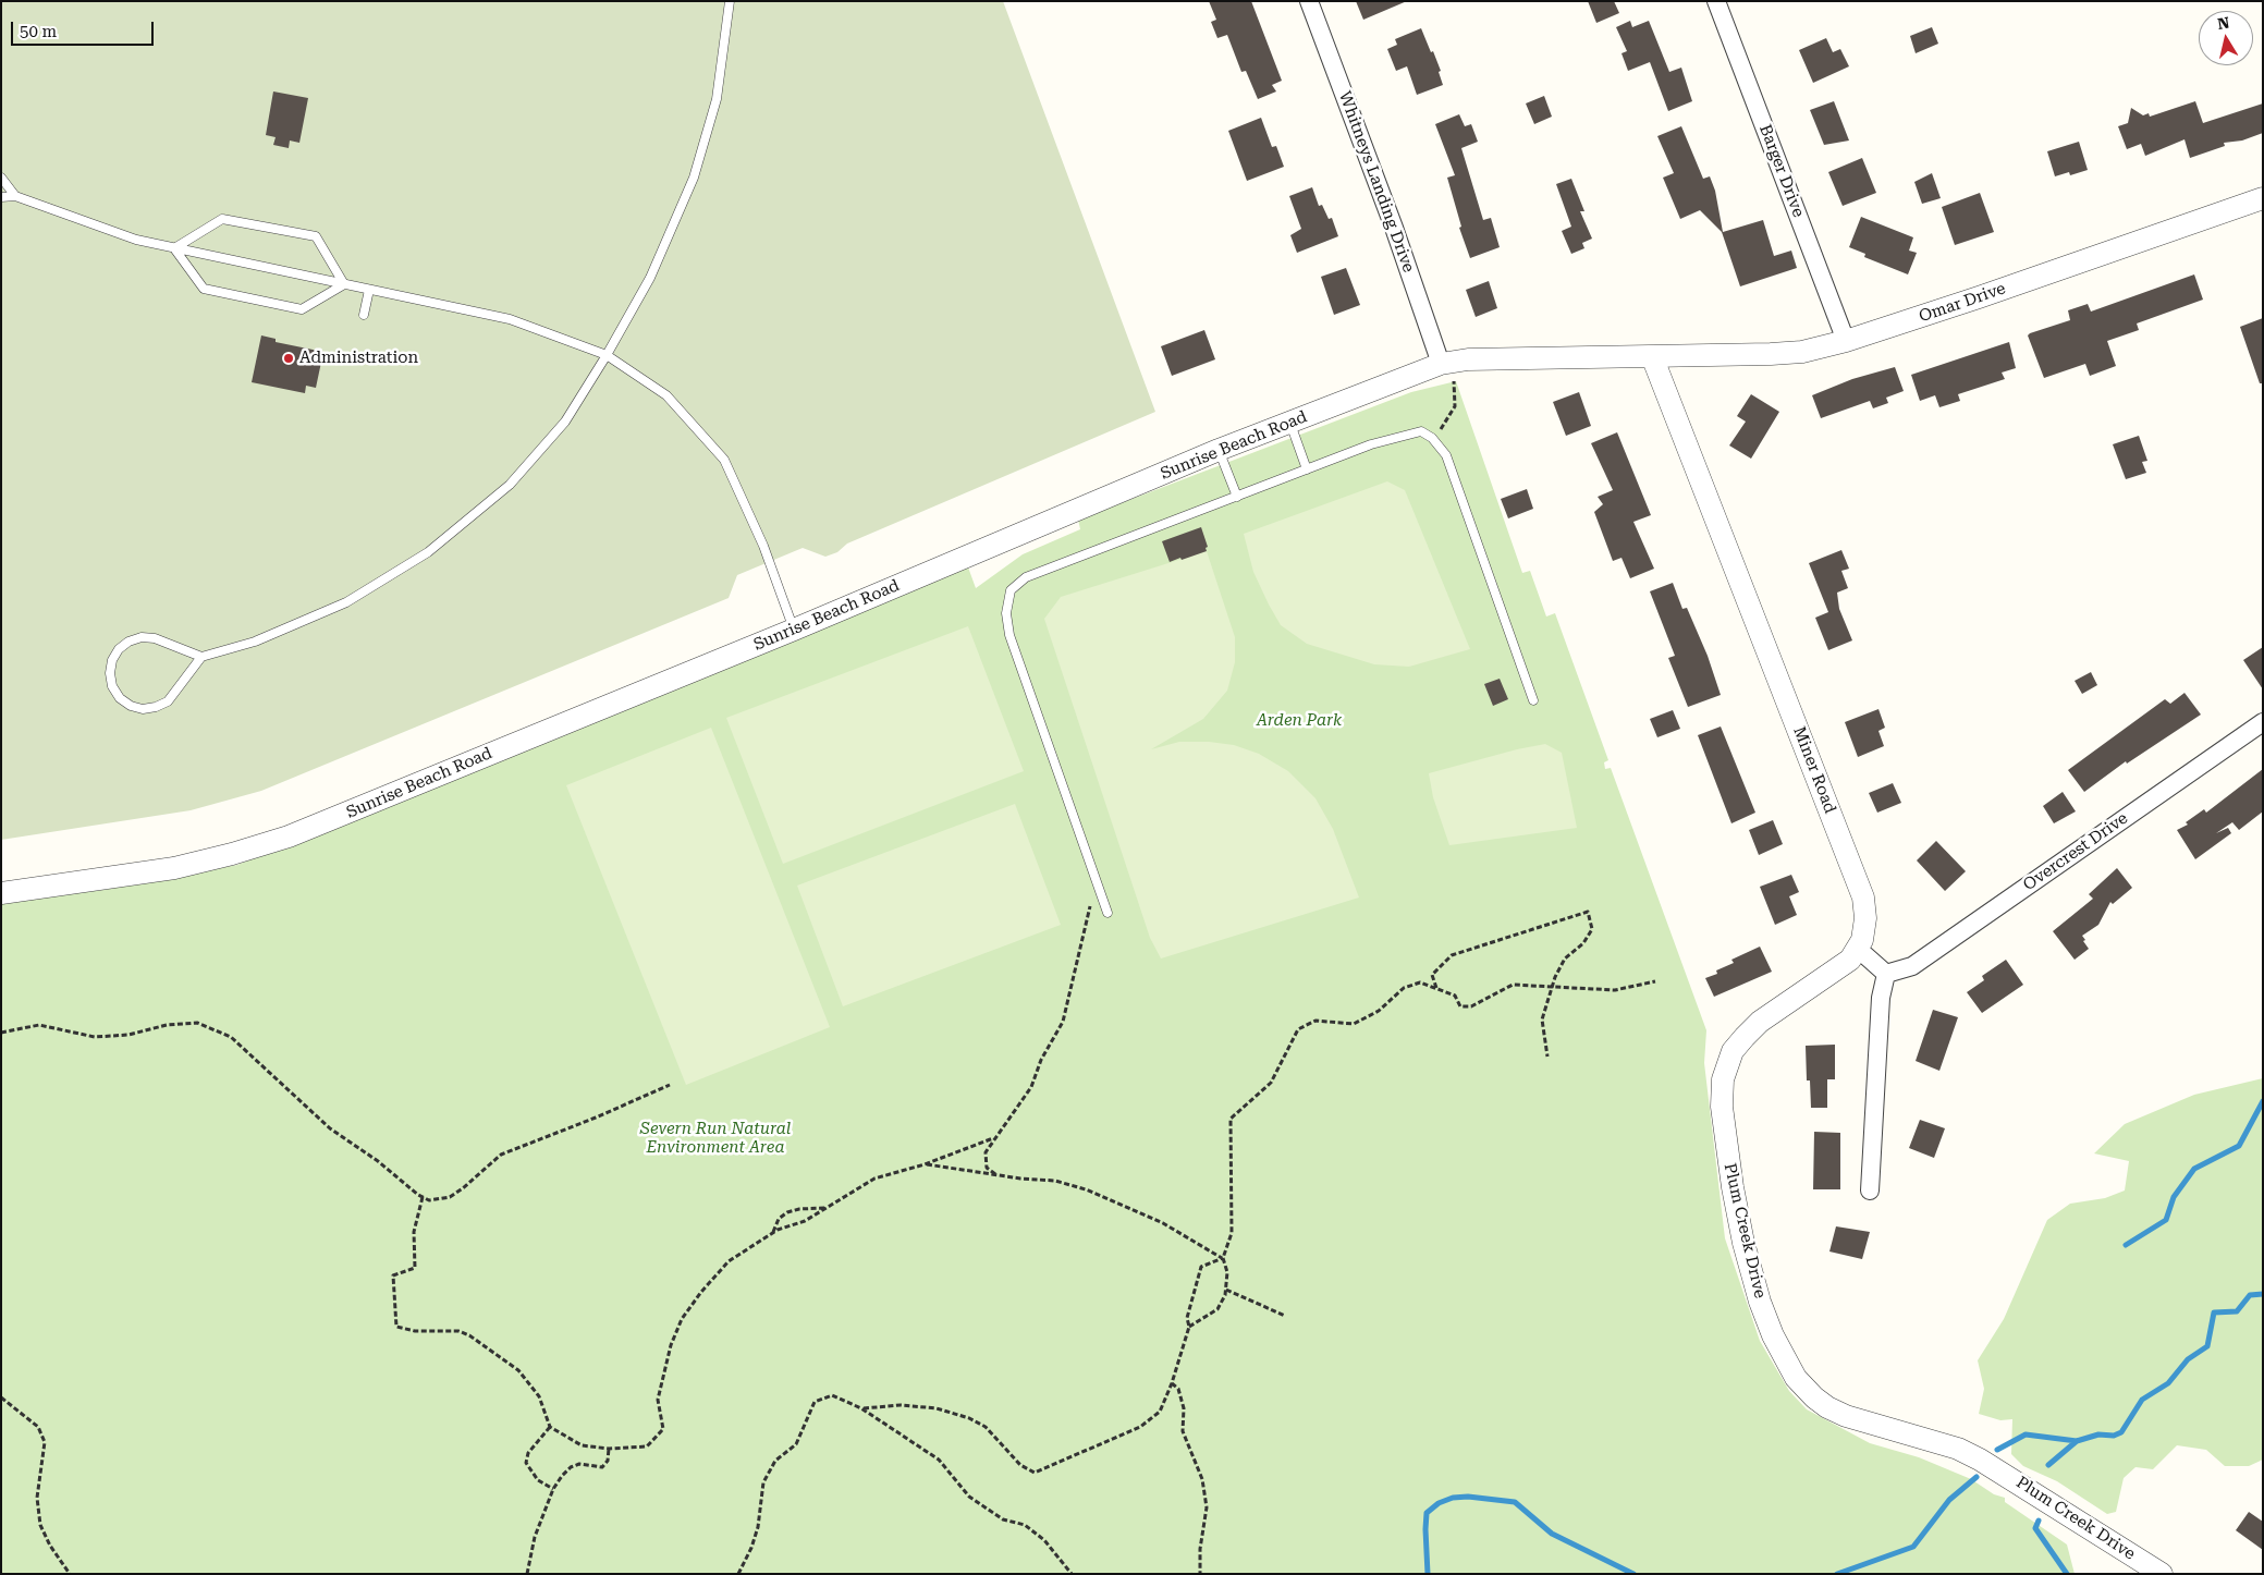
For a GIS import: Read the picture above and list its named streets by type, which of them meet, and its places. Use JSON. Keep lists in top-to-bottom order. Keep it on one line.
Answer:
{"streets":{"street":["Barger Drive","Whitneys Landing Drive","Omar Drive","Sunrise Beach Road","Miner Road","Overcrest Drive","Plum Creek Drive"]},"crossings":[["Barger Drive","Omar Drive"],["Whitneys Landing Drive","Sunrise Beach Road"],["Omar Drive","Sunrise Beach Road"],["Omar Drive","Miner Road"],["Sunrise Beach Road","Miner Road"],["Miner Road","Plum Creek Drive"]],"parks":["Arden Park","Severn Run Natural Environment Area"],"places":["Administration"],"scale_bar":"50 m","north":"top"}
